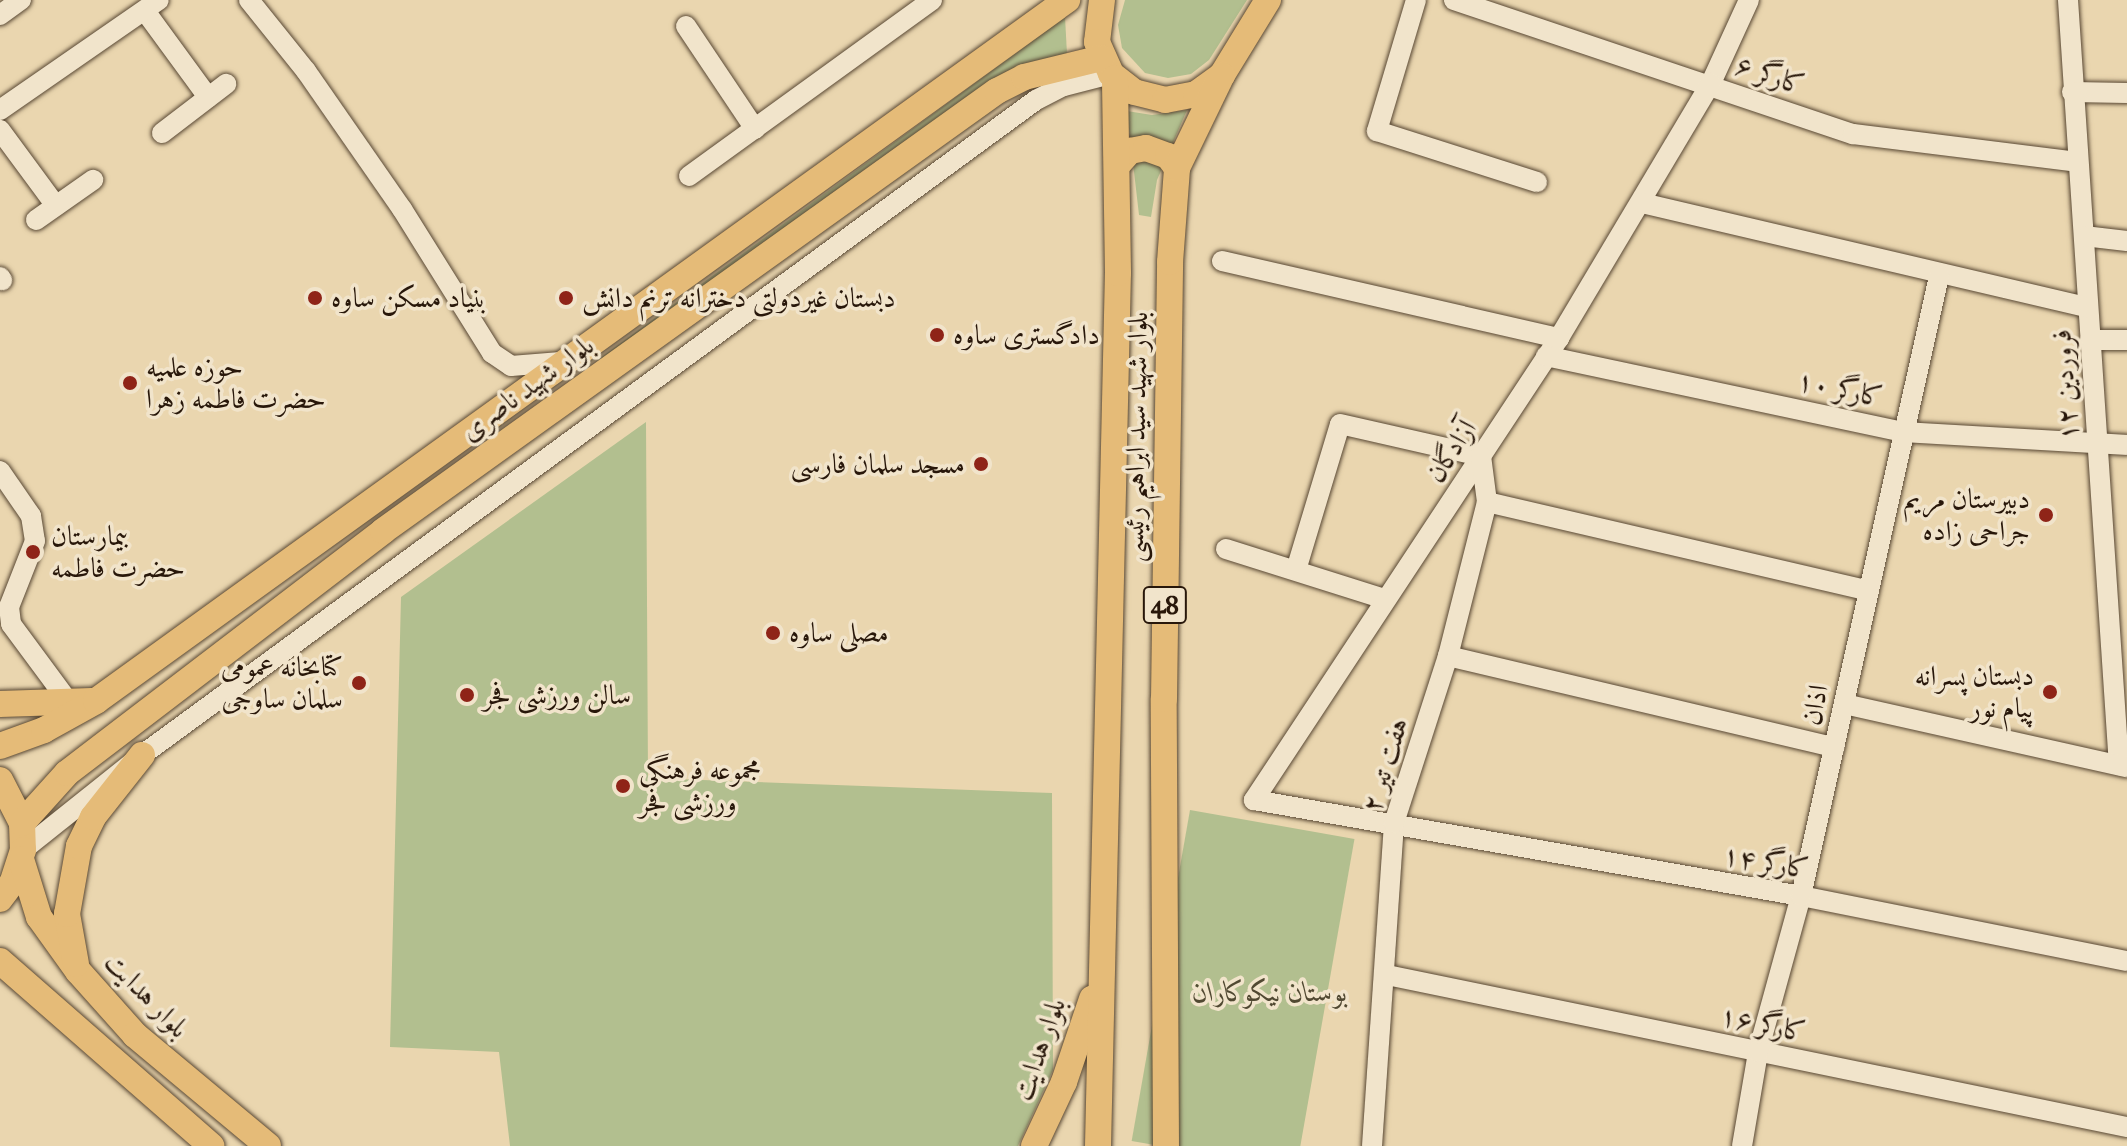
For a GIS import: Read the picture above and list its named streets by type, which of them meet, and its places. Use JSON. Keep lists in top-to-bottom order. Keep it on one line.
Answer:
{"streets":{"main road":["بلوار شهید ناصری","بلوار شهید سید ابراهیم رئیسی","48","بلوار هدایت"],"street":["کارگر ۶","۱۲ فروردین","کارگر ۱۰","آزادگان","اذان","هفت تیر ۲","کارگر ۱۴","کارگر ۱۶"]},"crossings":[["کارگر ۶","۱۲ فروردین"],["کارگر ۶","آزادگان"],["۱۲ فروردین","کارگر ۱۰"],["بلوار شهید ناصری","بلوار شهید سید ابراهیم رئیسی"],["بلوار شهید ناصری","48"],["کارگر ۱۰","آزادگان"],["کارگر ۱۰","اذان"],["بلوار شهید سید ابراهیم رئیسی","48"],["بلوار شهید سید ابراهیم رئیسی","بلوار هدایت"],["آزادگان","هفت تیر ۲"],["آزادگان","کارگر ۱۴"],["اذان","کارگر ۱۴"],["اذان","کارگر ۱۶"],["هفت تیر ۲","کارگر ۱۴"],["هفت تیر ۲","کارگر ۱۶"]],"parks":["بوستان نیکوکاران"],"places":["بنیاد مسکن ساوه","دبستان غیردولتی دخترانه ترنم دانش","دادگستری ساوه","حوزه علمیه حضرت فاطمه زهرا","مسجد سلمان فارسی","دبیرستان مریم جراحی زاده","بیمارستان حضرت فاطمه","مصلی ساوه","کتابخانه عمومی سلمان ساوجی","دبستان پسرانه پیام نور","سالن ورزشی فجر","مجموعه فرهنگی ورزشی فجر"]}
